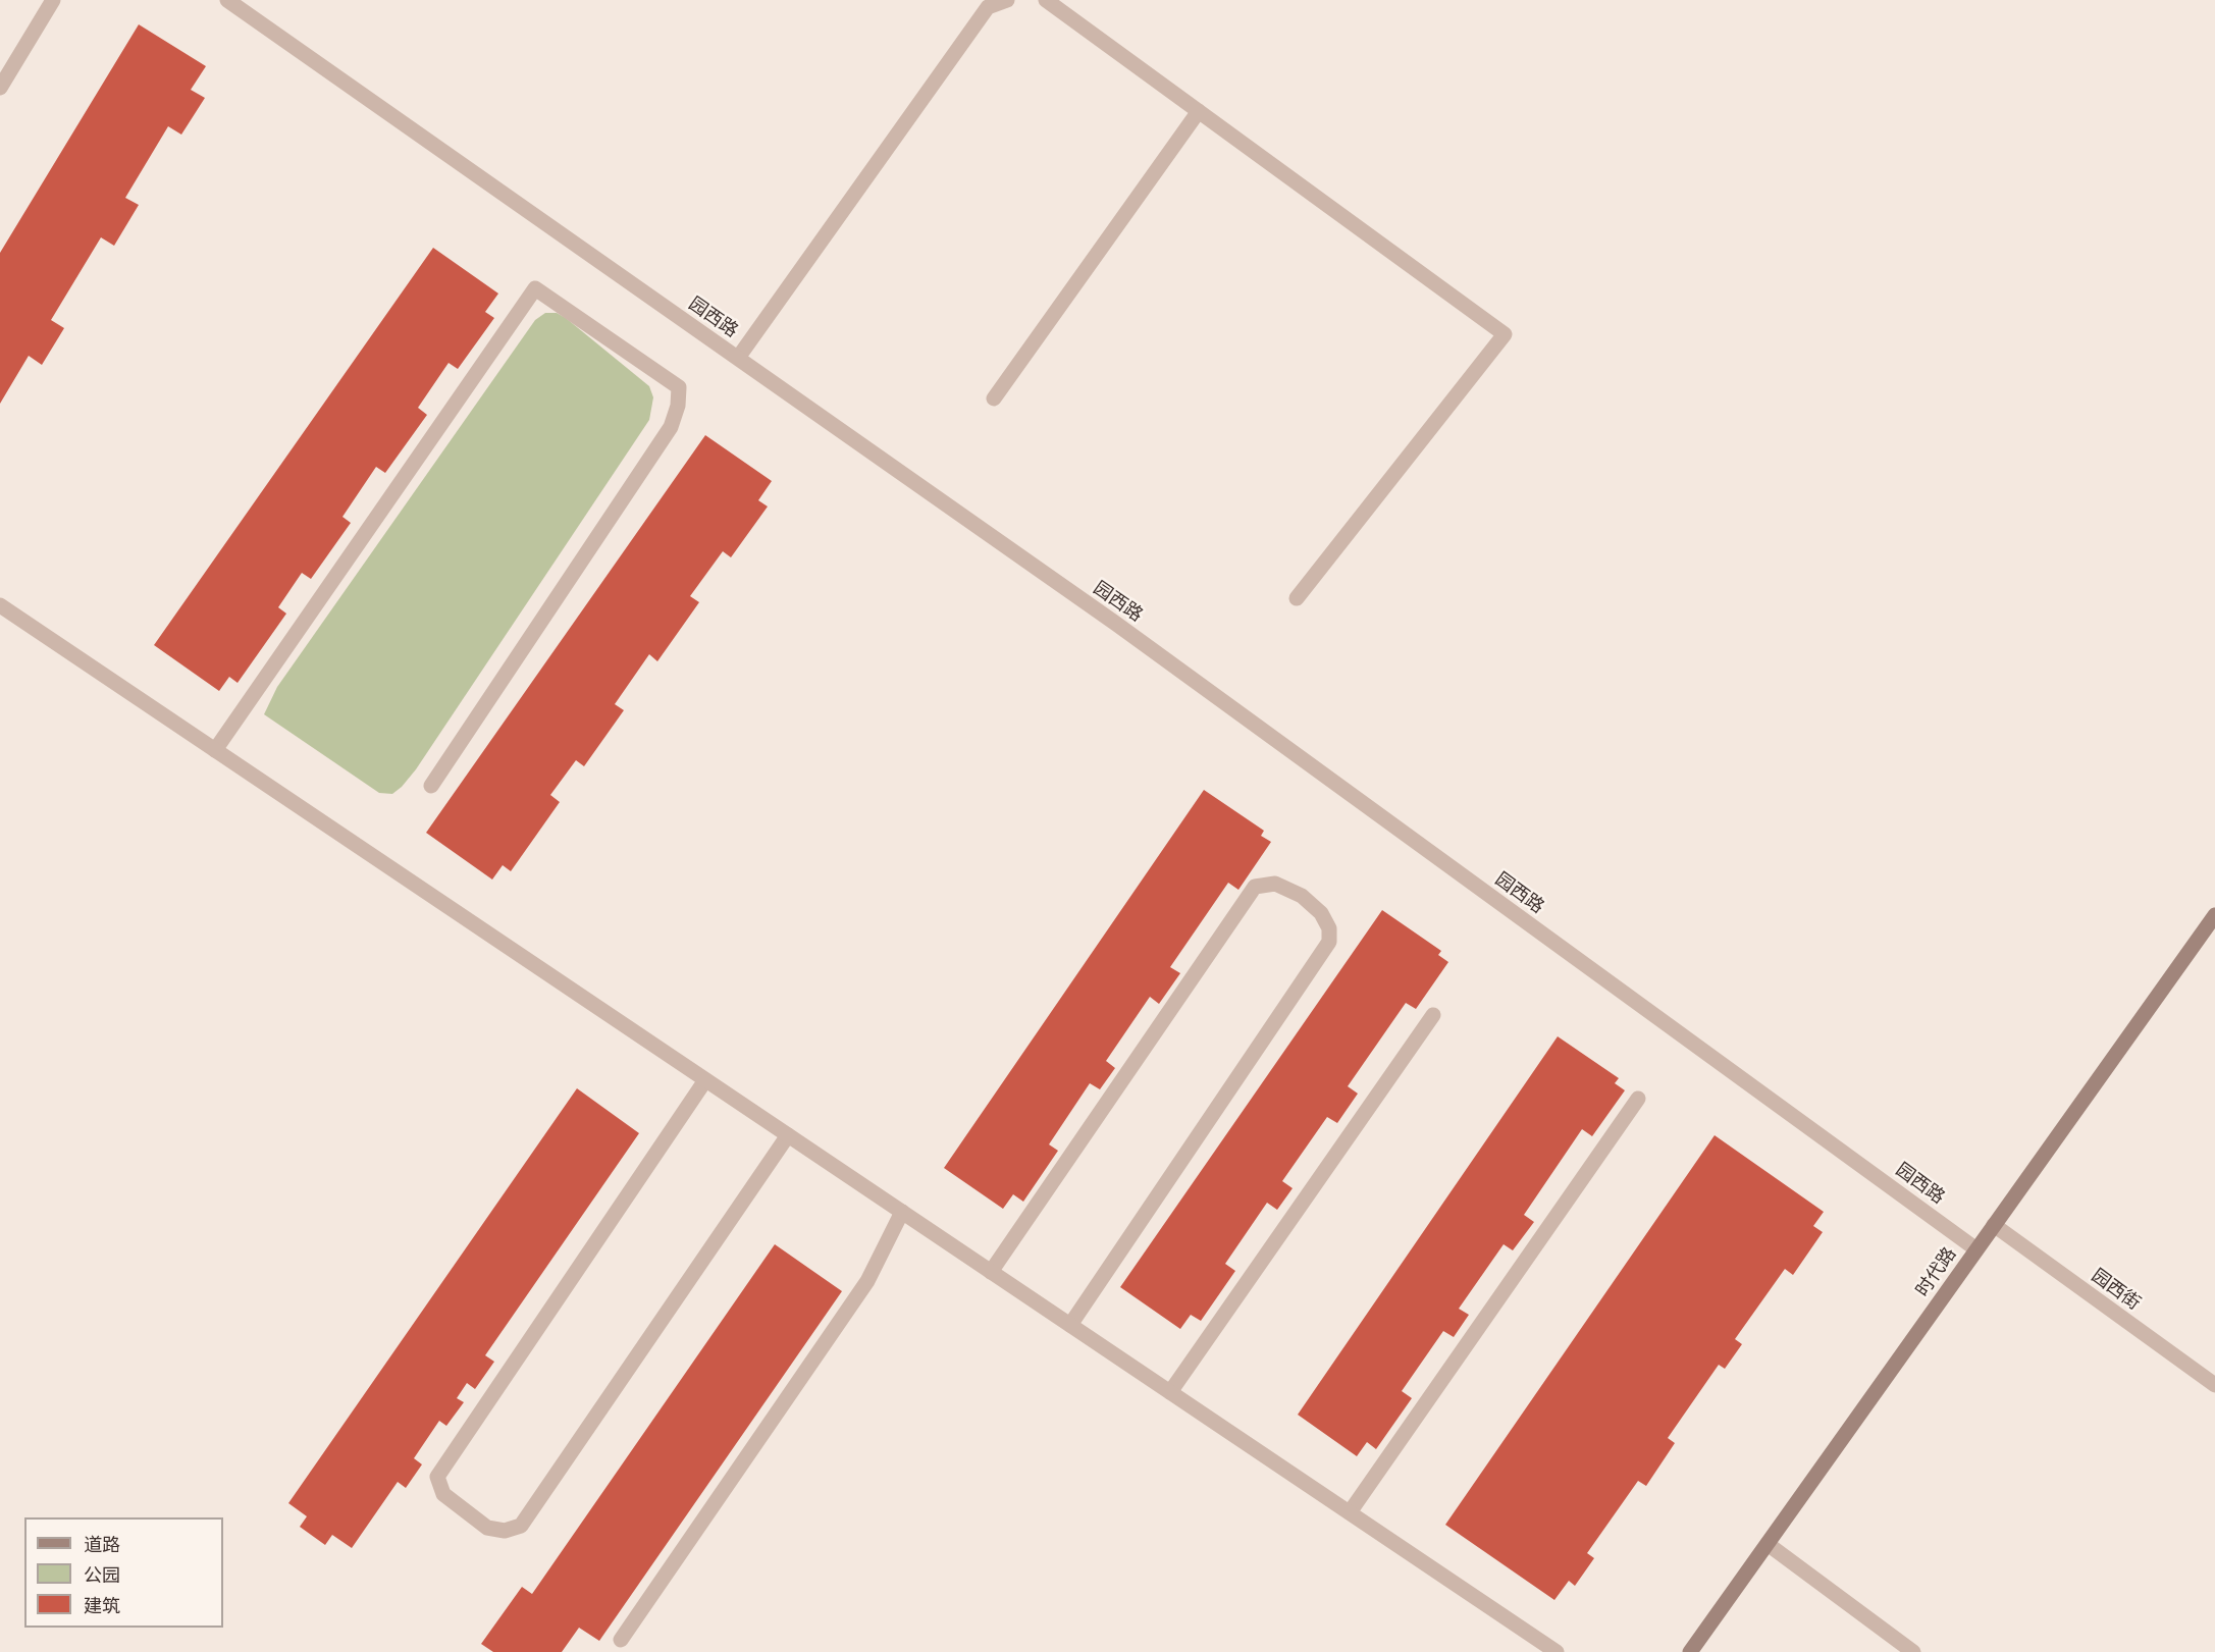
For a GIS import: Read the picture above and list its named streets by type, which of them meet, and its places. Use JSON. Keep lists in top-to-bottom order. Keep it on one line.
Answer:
{"streets":{"street":["园西路","时代路","园西街"]},"crossings":[["园西路","时代路"],["时代路","园西街"]],"legend":["道路","公园","建筑"]}
